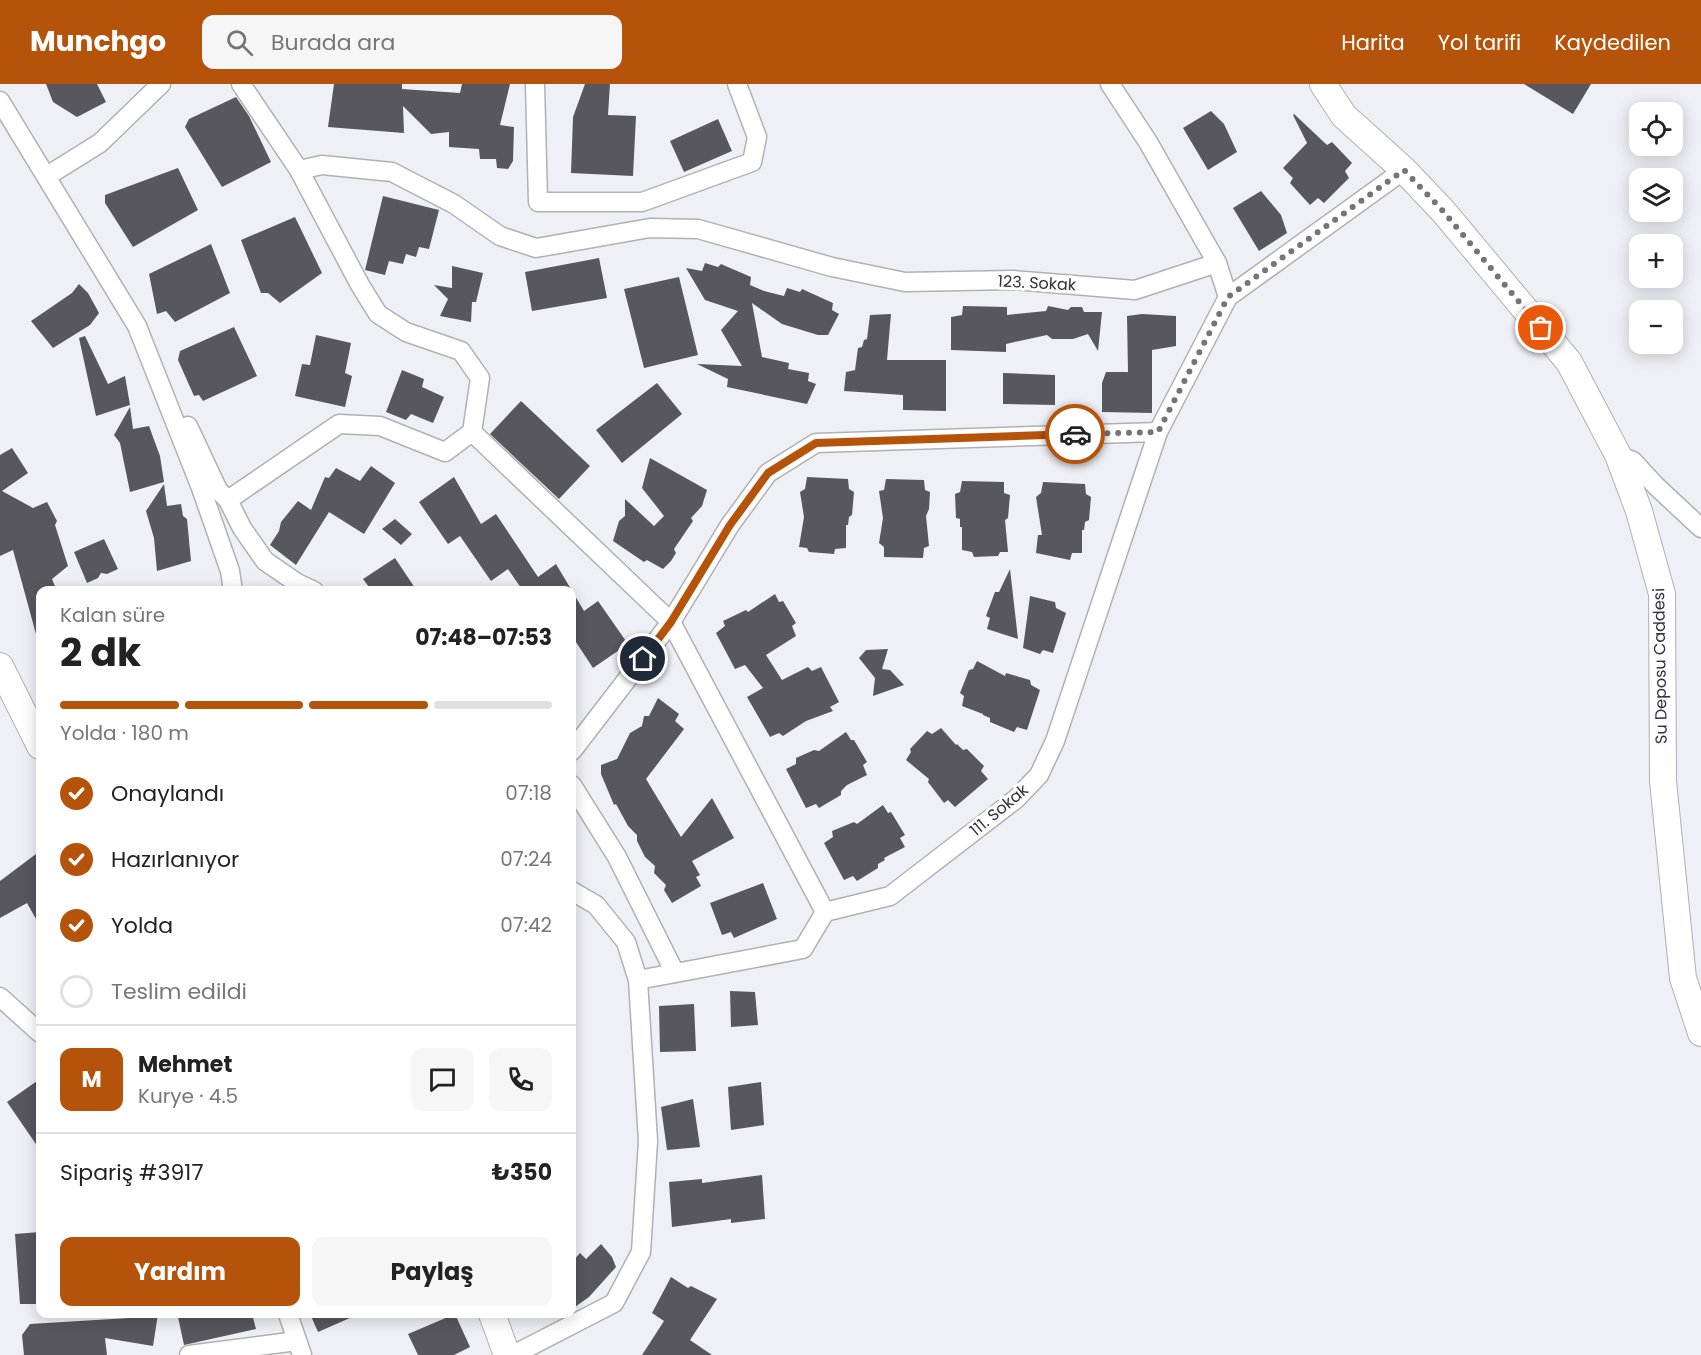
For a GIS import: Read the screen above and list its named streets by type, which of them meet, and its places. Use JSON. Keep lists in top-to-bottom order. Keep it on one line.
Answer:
{"streets":{"street":["123. Sokak","Su Deposu Caddesi","111. Sokak"]},"page":{"header":"Munchgo","search":"Burada ara","nav":["Harita","Yol tarifi","Kaydedilen"],"map_buttons":["+","−"],"heading":["2 dk","Kalan süre","07:48–07:53"],"panel":["Mehmet","Kurye · 4.5","Sipariş #3917","₺350"],"bar":"Yolda · 180 m","list":[["Onaylandı","07:18"],["Hazırlanıyor","07:24"],["Yolda","07:42"],"Teslim edildi"],"round":"M","buttons":["Yardım","Paylaş"]}}
